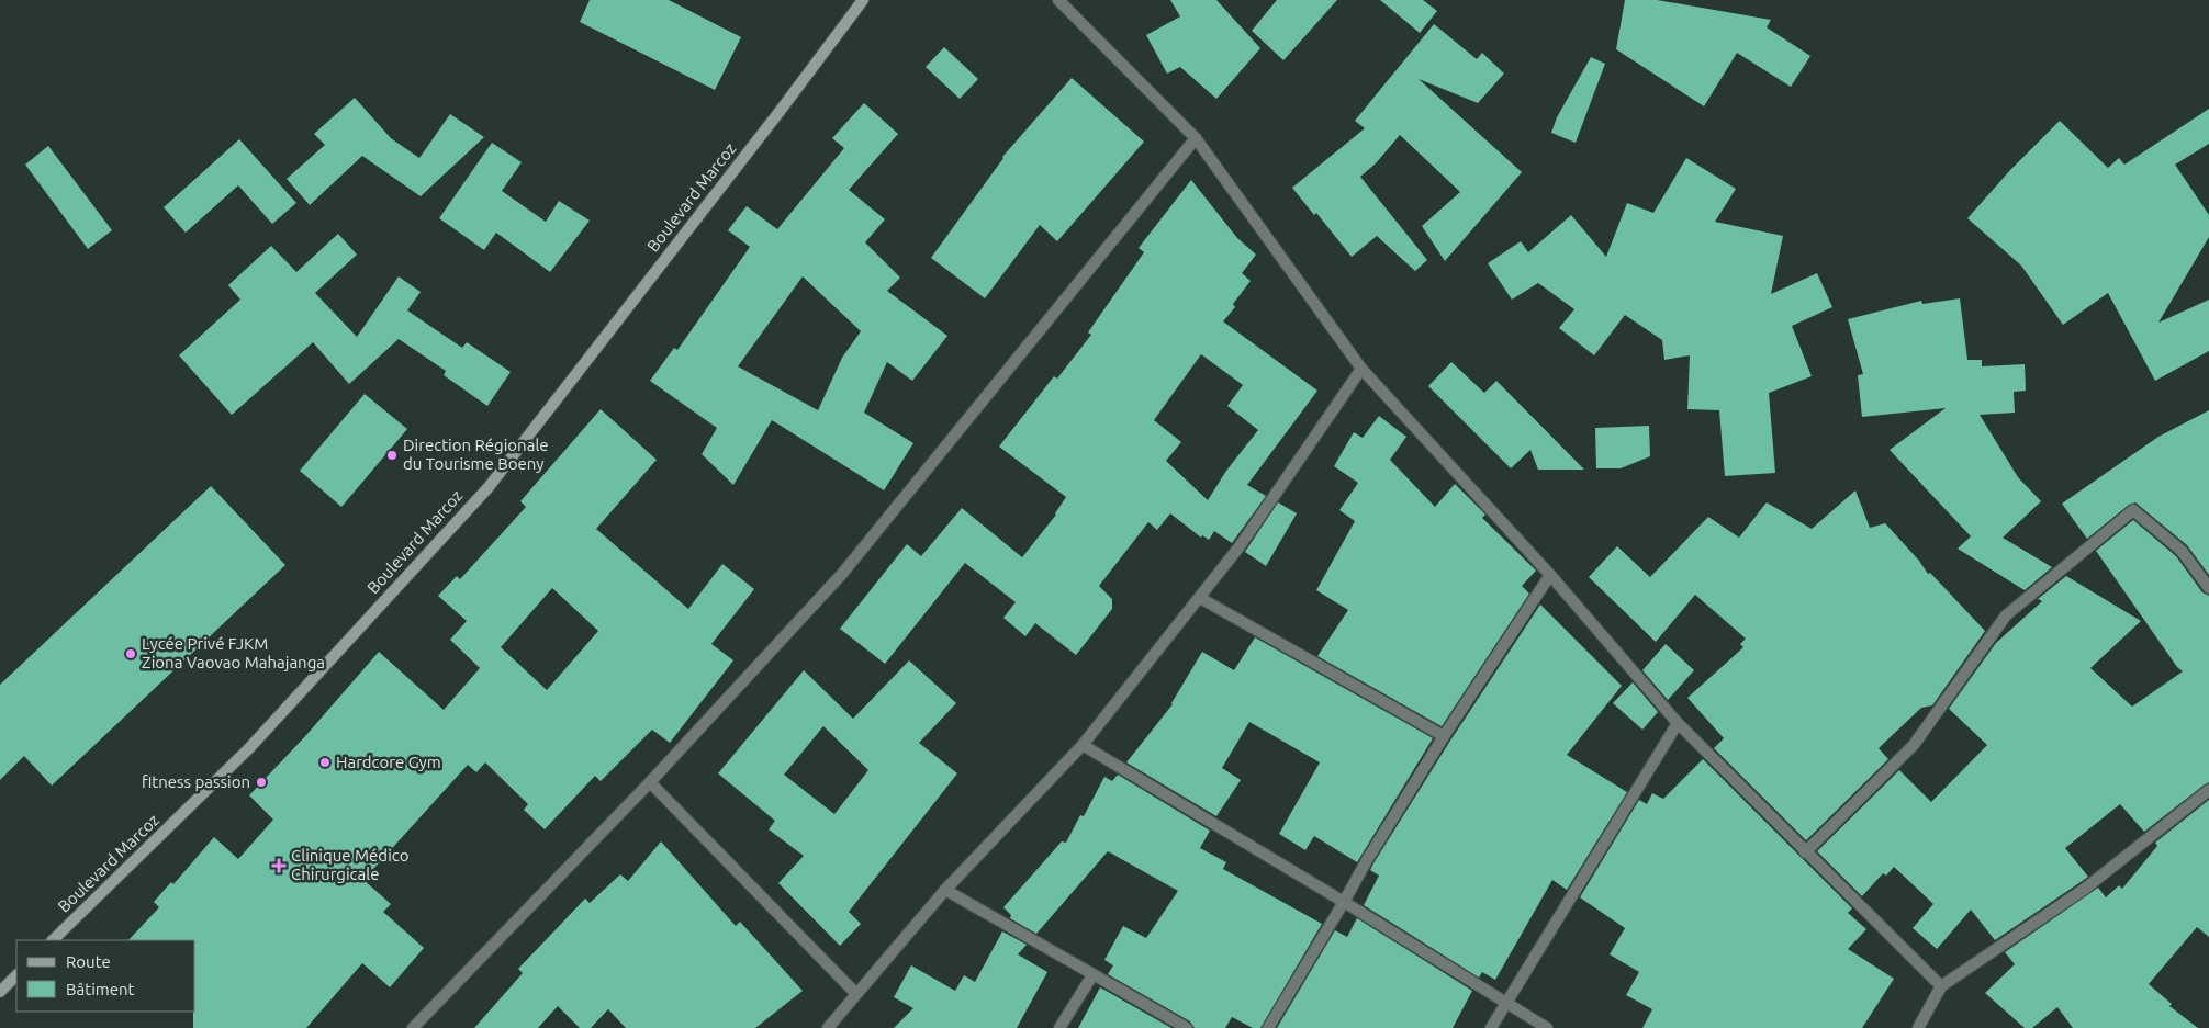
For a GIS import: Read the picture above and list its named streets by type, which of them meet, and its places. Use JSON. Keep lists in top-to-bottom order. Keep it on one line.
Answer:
{"streets":{"main road":["Boulevard Marcoz"]},"places":{"other":["Direction Régionale du Tourisme Boeny","Lycée Privé FJKM Ziona Vaovao Mahajanga","Hardcore Gym","fitness passion"],"health":["Clinique Médico Chirurgicale"]},"legend":["Route","Bâtiment"]}
